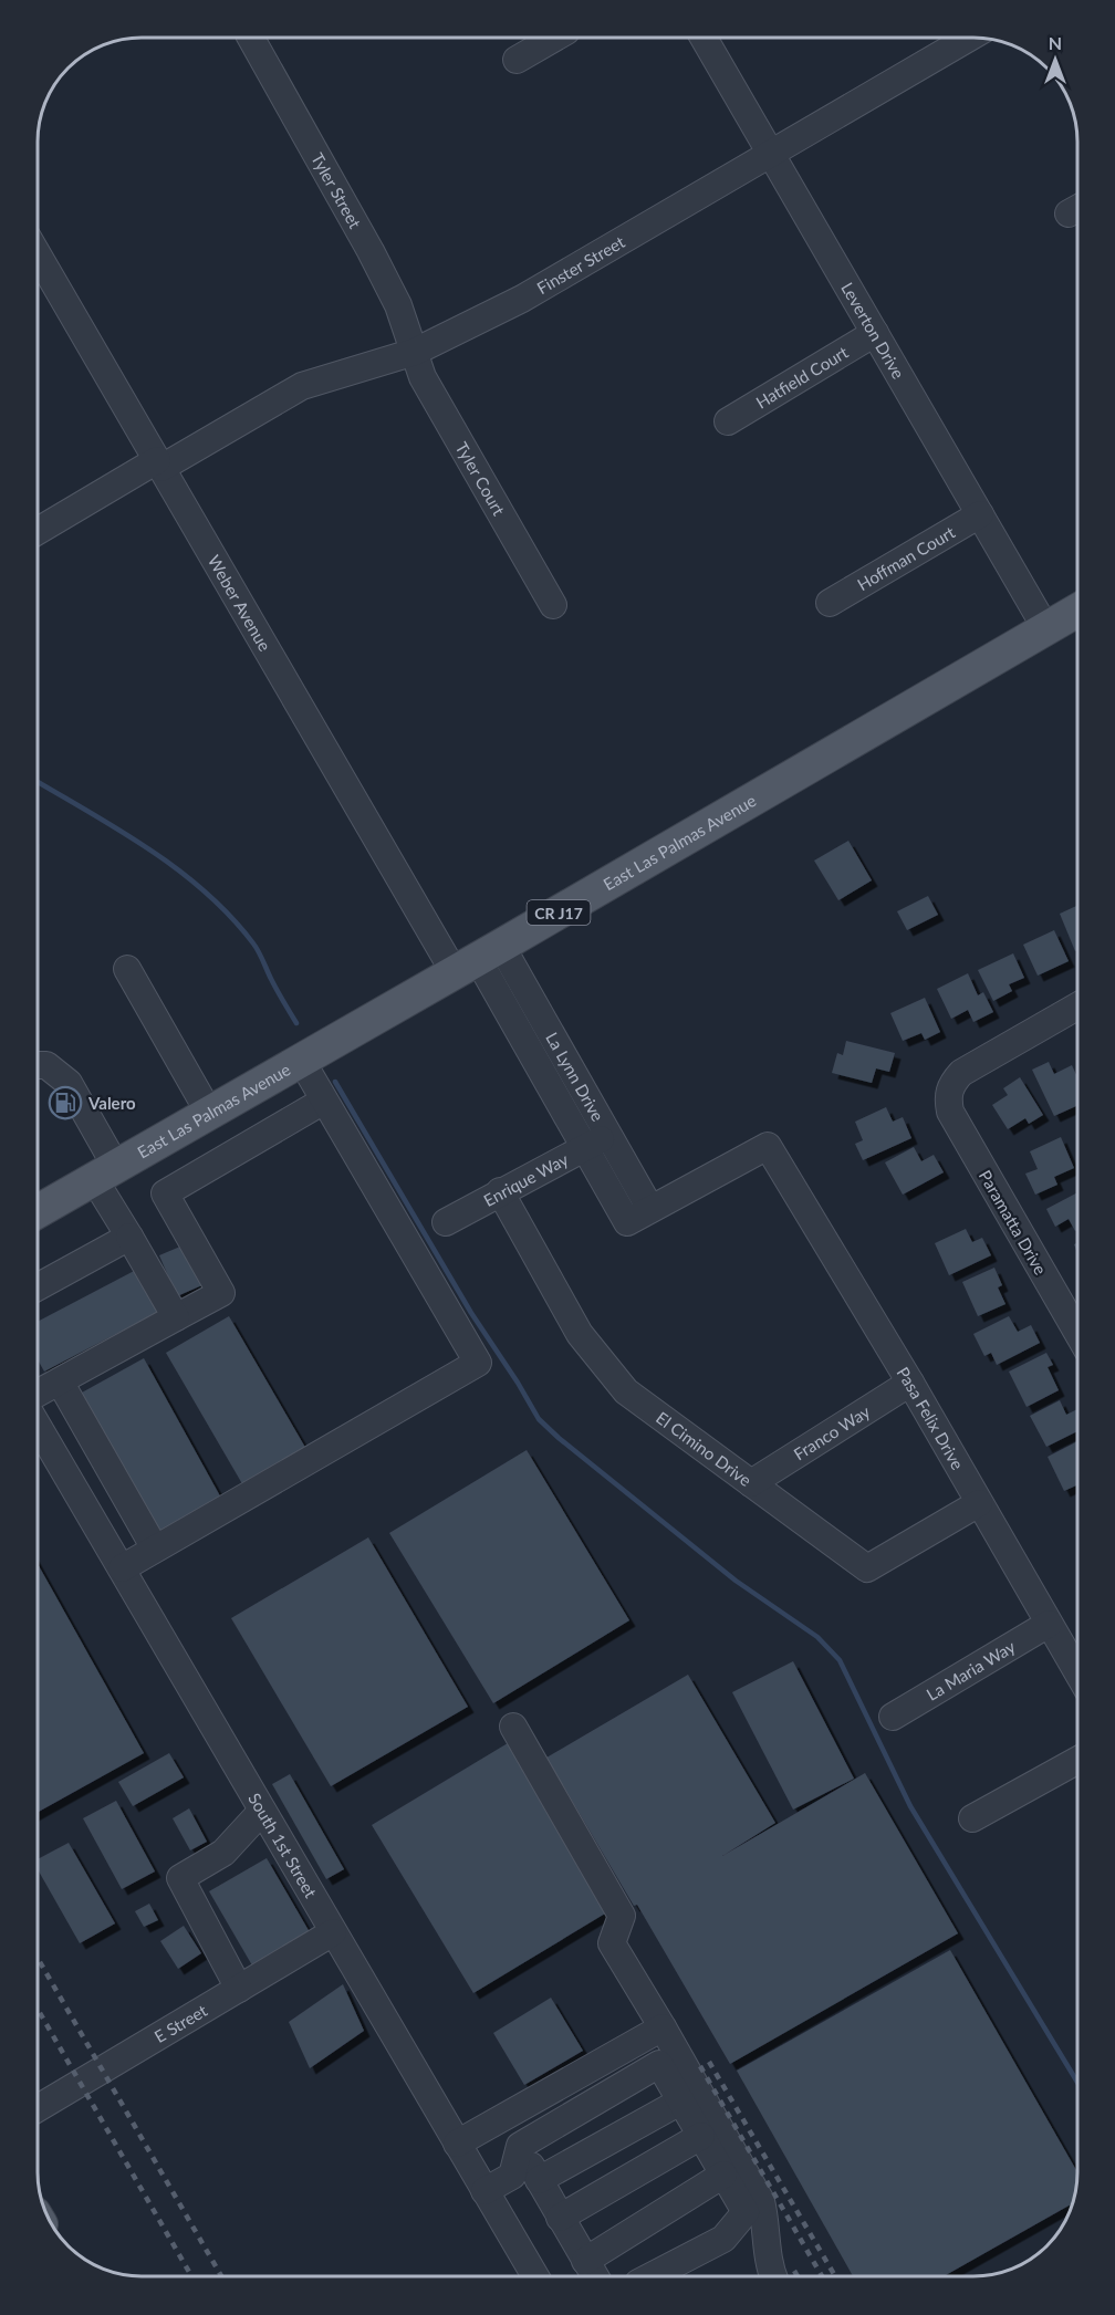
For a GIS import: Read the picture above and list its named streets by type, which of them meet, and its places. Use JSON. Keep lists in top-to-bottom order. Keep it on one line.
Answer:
{"streets":{"main road":["East Las Palmas Avenue","CR J17"],"street":["Tyler Street","Finster Street","Leverton Drive","Hatfield Court","Tyler Court","Hoffman Court","Weber Avenue","La Lynn Drive","Enrique Way","Paramatta Drive","Pasa Felix Drive","Franco Way","El Cimino Drive","La Maria Way","South 1st Street","E Street"]},"crossings":[["Tyler Street","Finster Street"],["Tyler Street","Tyler Court"],["Finster Street","Leverton Drive"],["Finster Street","Tyler Court"],["Finster Street","Weber Avenue"],["Leverton Drive","Hatfield Court"],["Leverton Drive","Hoffman Court"],["Leverton Drive","East Las Palmas Avenue"],["Weber Avenue","East Las Palmas Avenue"],["Weber Avenue","La Lynn Drive"],["East Las Palmas Avenue","La Lynn Drive"],["La Lynn Drive","Enrique Way"],["La Lynn Drive","Pasa Felix Drive"],["Enrique Way","El Cimino Drive"],["Pasa Felix Drive","Franco Way"],["Pasa Felix Drive","El Cimino Drive"],["Pasa Felix Drive","La Maria Way"],["Franco Way","El Cimino Drive"],["South 1st Street","E Street"]],"places":{"fuel station":["Valero"]},"north":"top"}
